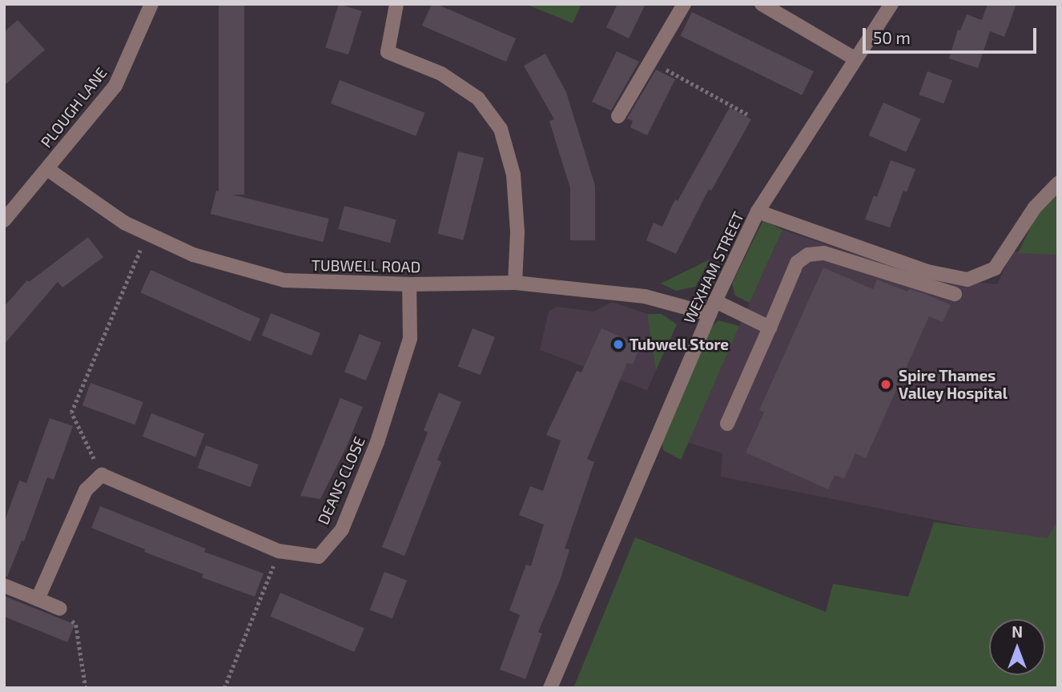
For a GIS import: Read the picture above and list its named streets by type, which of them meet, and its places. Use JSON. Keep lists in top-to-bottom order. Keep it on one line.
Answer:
{"streets":{"street":["PLOUGH LANE","TUBWELL ROAD","WEXHAM STREET","DEANS CLOSE"]},"crossings":[["PLOUGH LANE","TUBWELL ROAD"],["TUBWELL ROAD","WEXHAM STREET"],["TUBWELL ROAD","DEANS CLOSE"]],"places":["Tubwell Store","Spire Thames Valley Hospital"],"scale_bar":"50 m","north":"top"}
